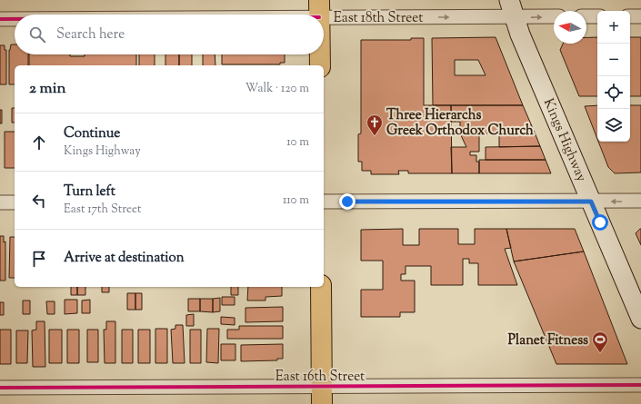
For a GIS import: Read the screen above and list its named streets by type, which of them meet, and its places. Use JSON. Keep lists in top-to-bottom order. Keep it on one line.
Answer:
{"streets":{"street":["East 18th Street","Kings Highway","East 16th Street"]},"crossings":[["East 18th Street","Kings Highway"]],"one_way":["East 18th Street"],"places":{"church":["Three Hierarchs Greek Orthodox Church"],"sports":["Planet Fitness"]},"north":"left","page":{"map_buttons":["+","−"],"search":"Search here","heading":["2 min","Walk · 120 m"],"list":[["Continue","Kings Highway","10 m"],["Turn left","East 17th Street","110 m"],"Arrive at destination"]}}
